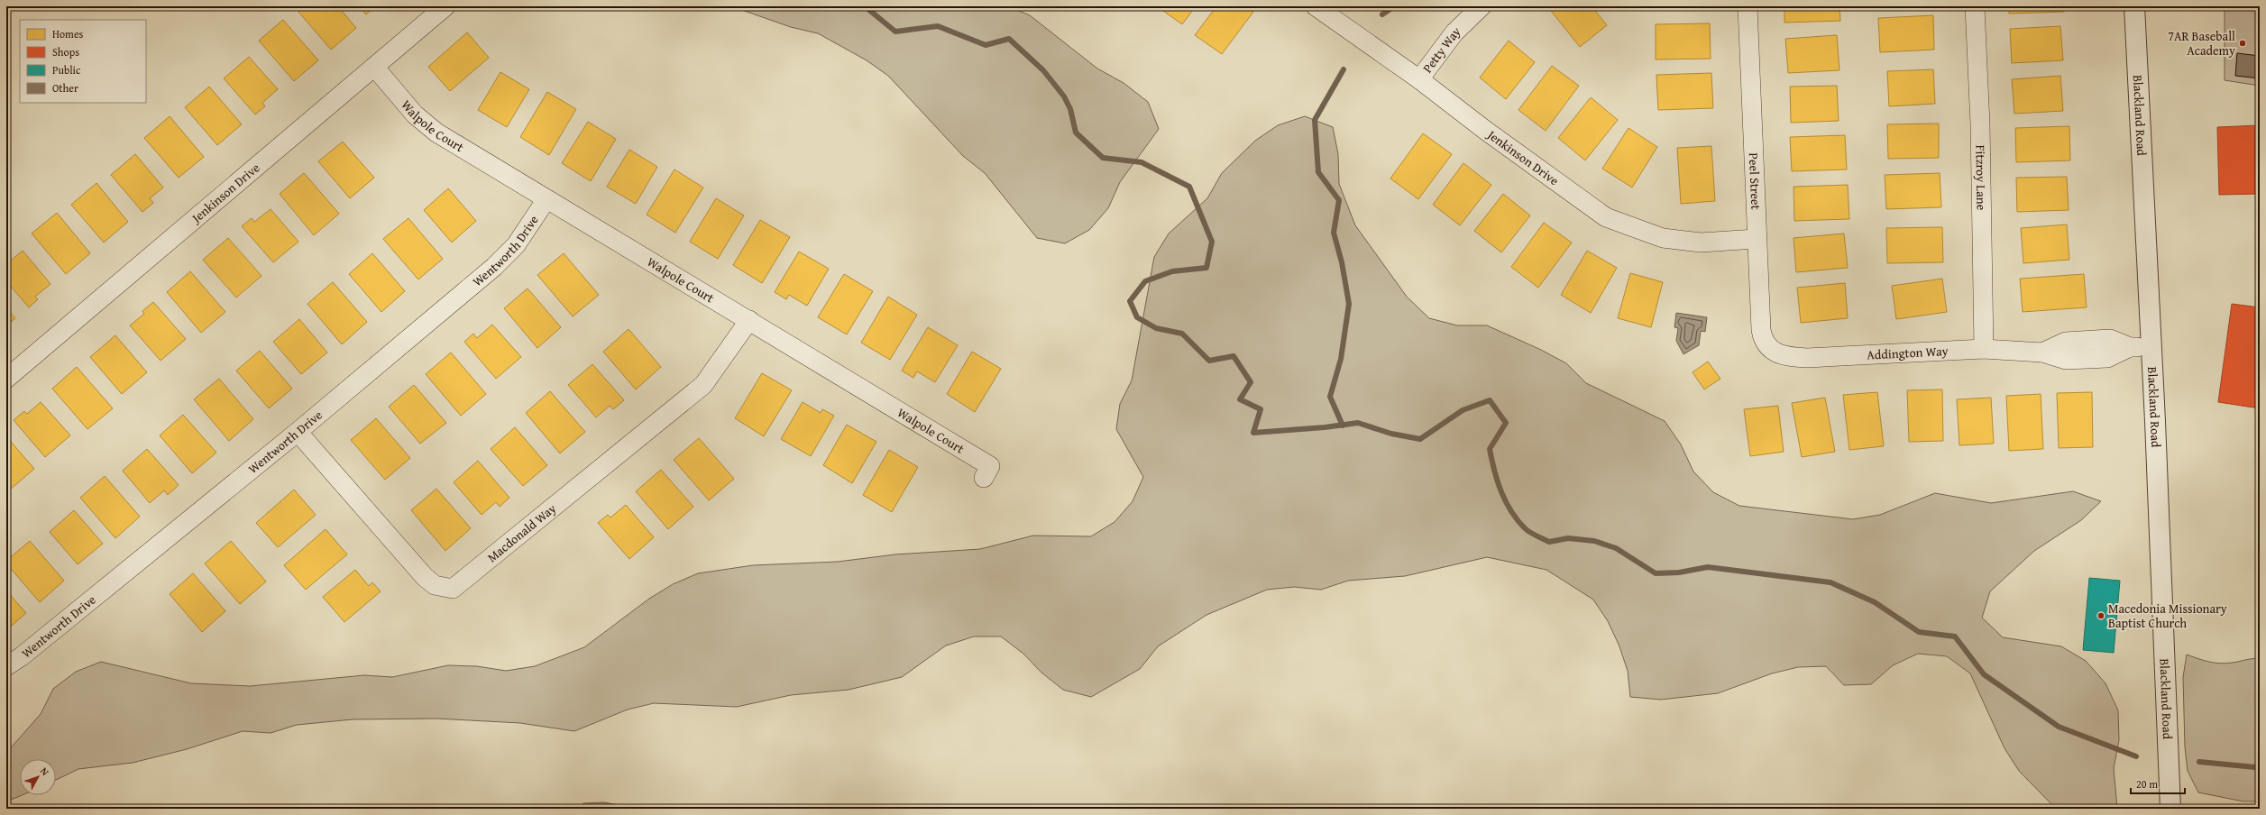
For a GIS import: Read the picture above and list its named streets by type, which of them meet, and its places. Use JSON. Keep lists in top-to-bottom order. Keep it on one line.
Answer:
{"streets":{"street":["Petty Way","Blackland Road","Walpole Court","Jenkinson Drive","Fitzroy Lane","Peel Street","Wentworth Drive","Addington Way","Macdonald Way"]},"crossings":[["Petty Way","Jenkinson Drive"],["Blackland Road","Addington Way"],["Walpole Court","Jenkinson Drive"],["Walpole Court","Wentworth Drive"],["Walpole Court","Macdonald Way"],["Jenkinson Drive","Peel Street"],["Fitzroy Lane","Addington Way"],["Peel Street","Addington Way"],["Wentworth Drive","Macdonald Way"]],"places":["7AR Baseball Academy","Macedonia Missionary Baptist Church"],"legend":["Homes","Shops","Public","Other"],"scale_bar":"20 m","north":"top right"}
